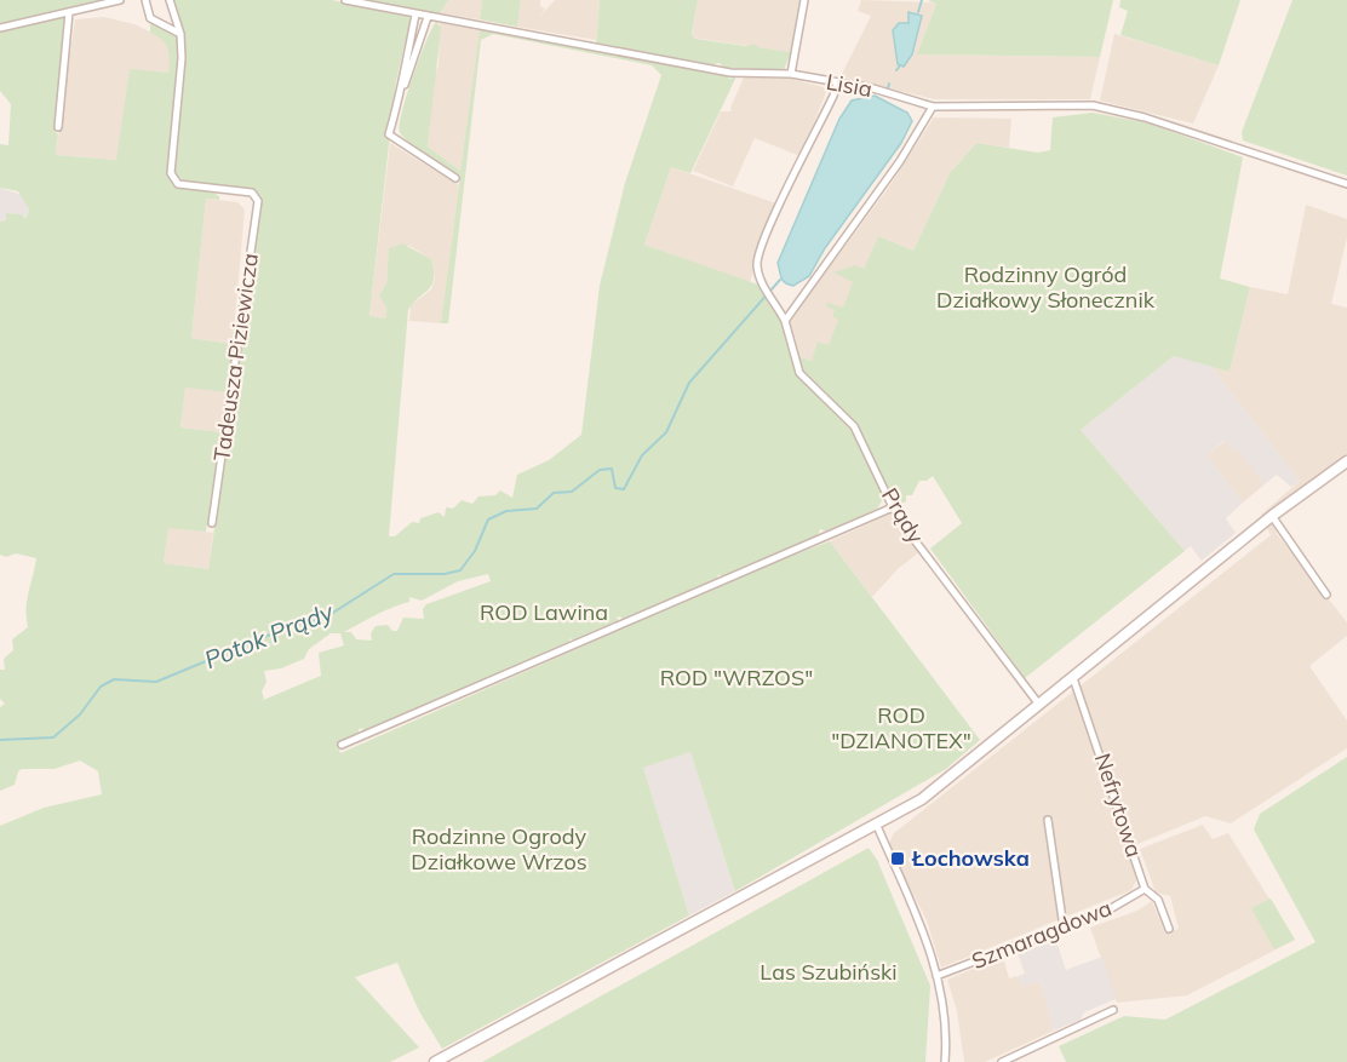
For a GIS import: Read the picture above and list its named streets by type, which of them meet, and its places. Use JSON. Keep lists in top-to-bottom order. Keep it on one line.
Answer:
{"streets":{"street":["Lisia","Tadeusza Piziewicza","Prądy","Nefrytowa","Szmaragdowa"]},"crossings":[["Lisia","Prądy"],["Nefrytowa","Szmaragdowa"]],"water":["Potok Prądy"],"parks":["Rodzinny Ogród Działkowy Słonecznik","ROD Lawina","ROD \"WRZOS\"","ROD \"DZIANOTEX\"","Rodzinne Ogrody Działkowe Wrzos","Las Szubiński"],"places":{"transit":["Łochowska"]}}
